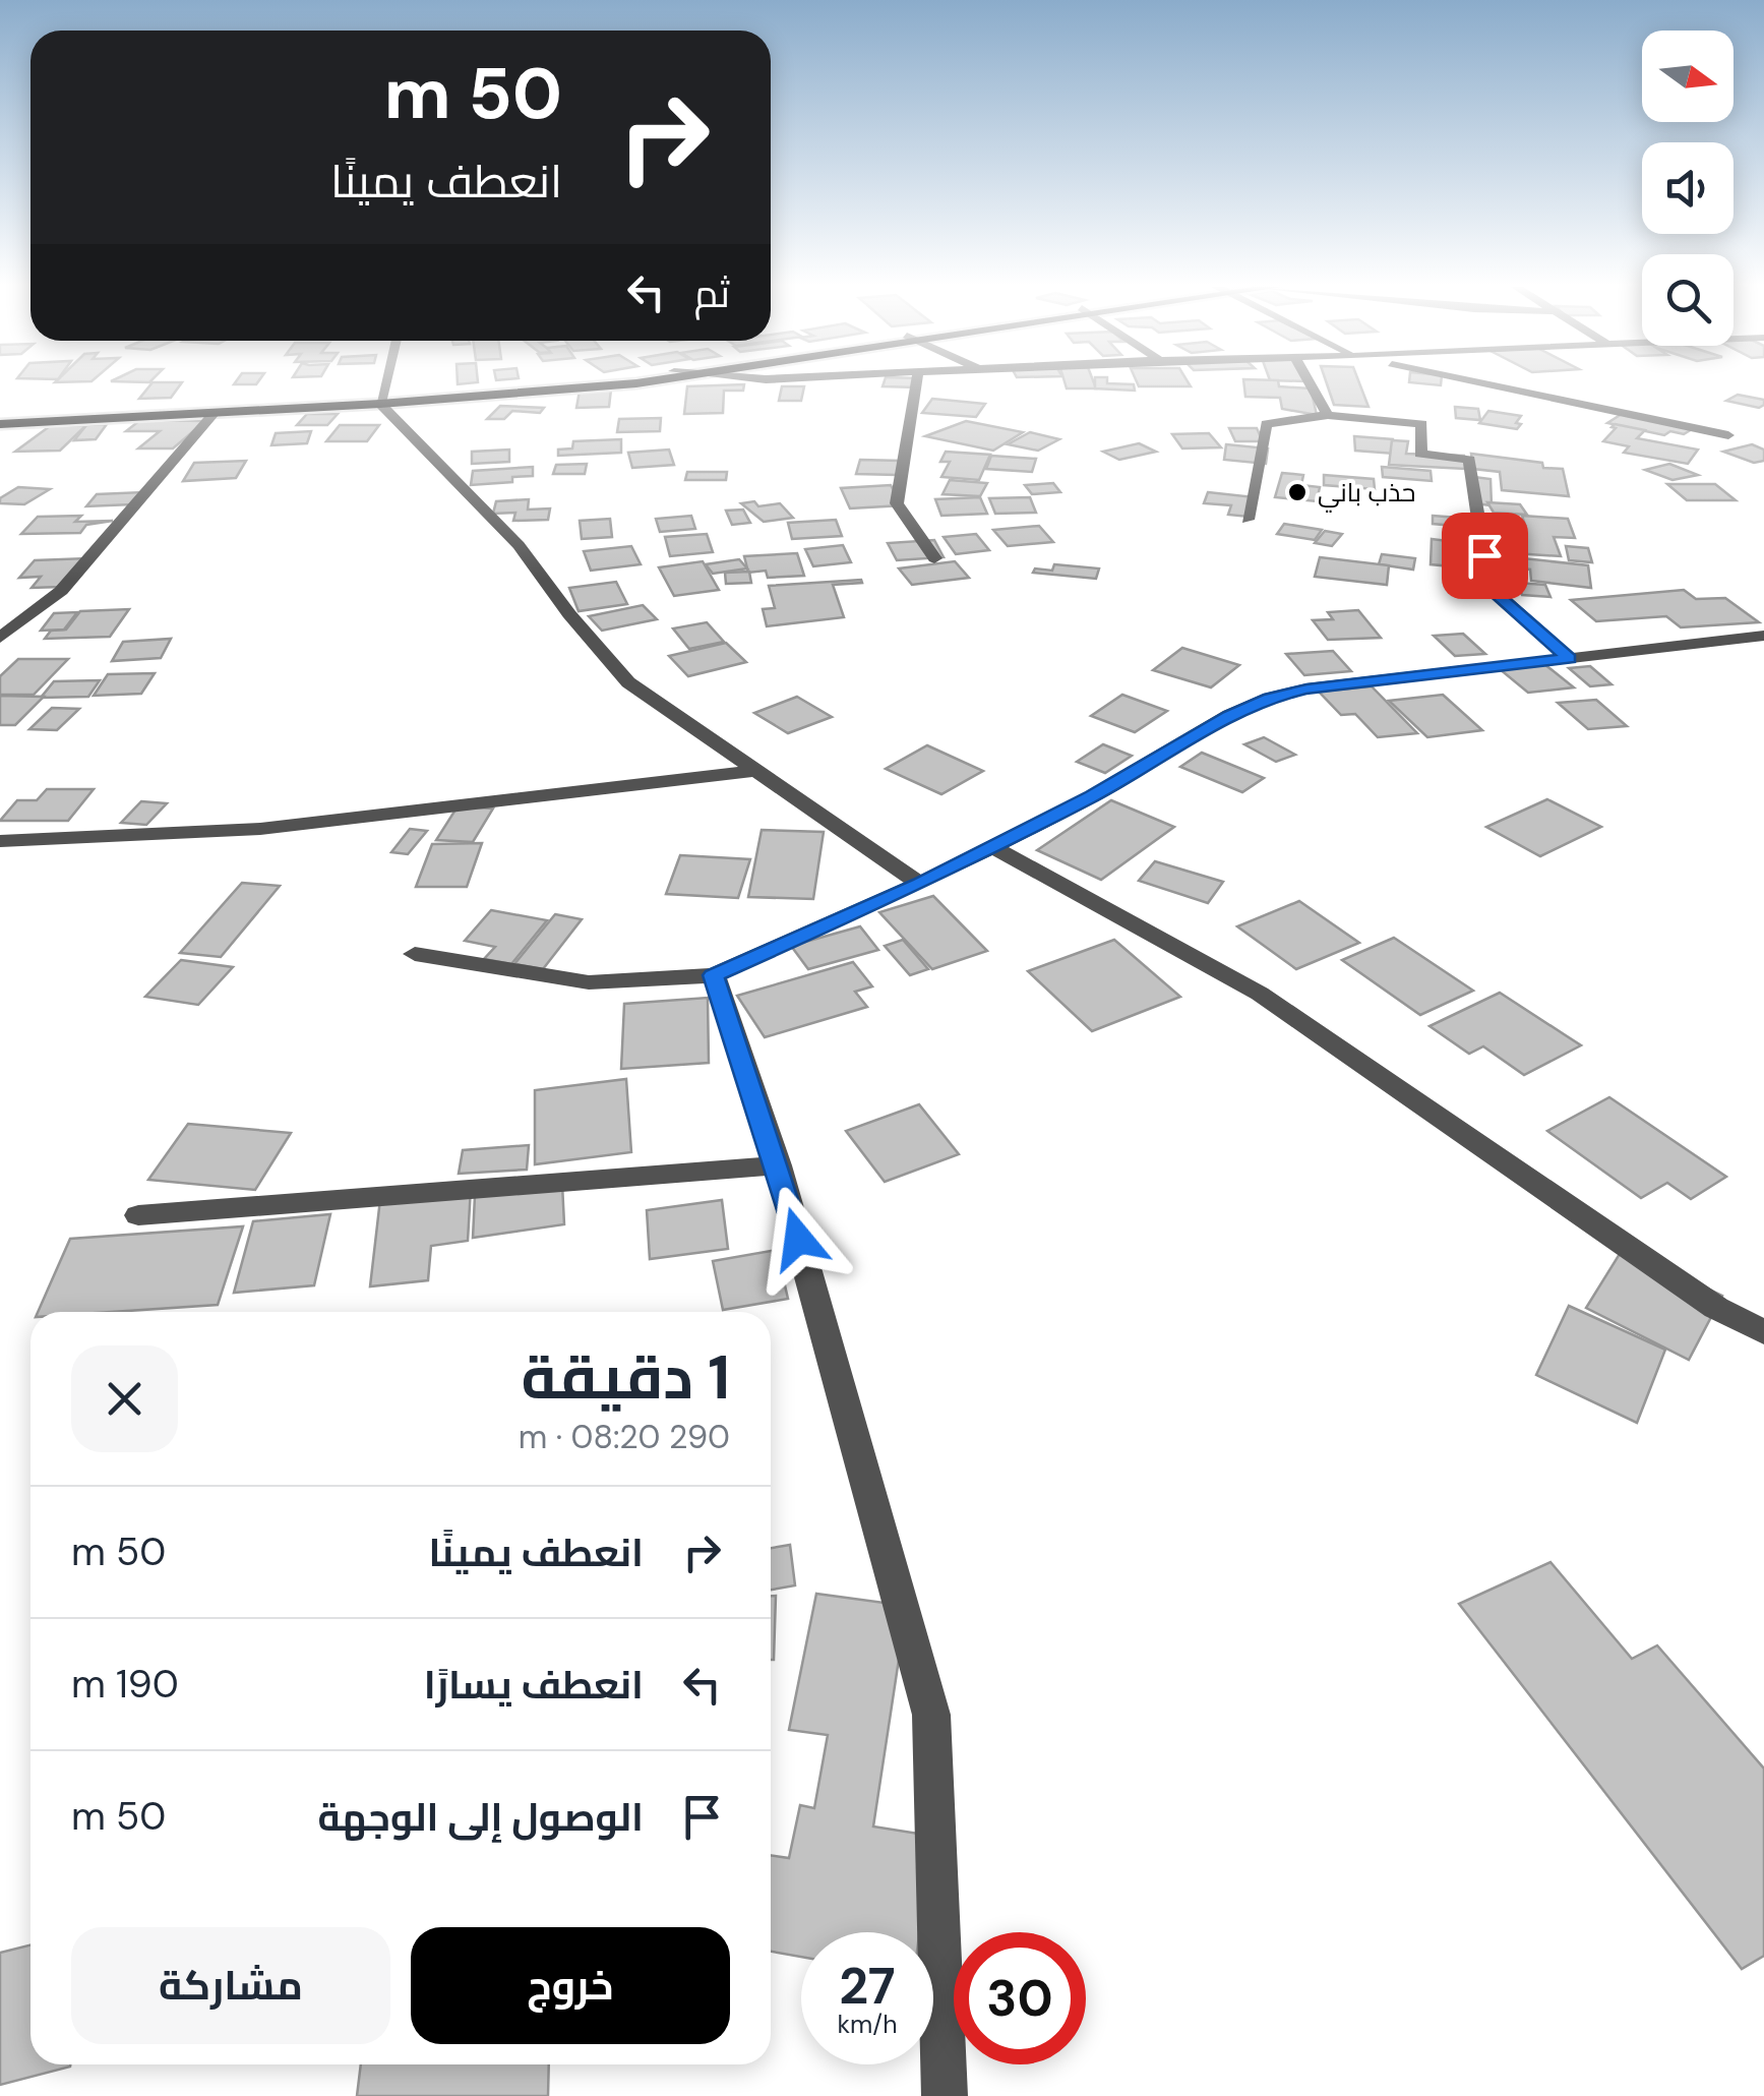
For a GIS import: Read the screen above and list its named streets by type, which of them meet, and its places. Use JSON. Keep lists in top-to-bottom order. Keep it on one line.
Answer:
{"places":["حذب باني"],"north":"right","page":{"turn":["50 m","انعطف يمينًا"],"then":"ثم","heading":["1 دقيقة","290 m · 08:20"],"list":[{"name":"انعطف يمينًا","value":"50 m"},{"name":"انعطف يسارًا","value":"190 m"},{"name":"الوصول إلى الوجهة","value":"50 m"}],"buttons":["خروج","مشاركة"],"speed":"27 km/h","limit":"30"}}
